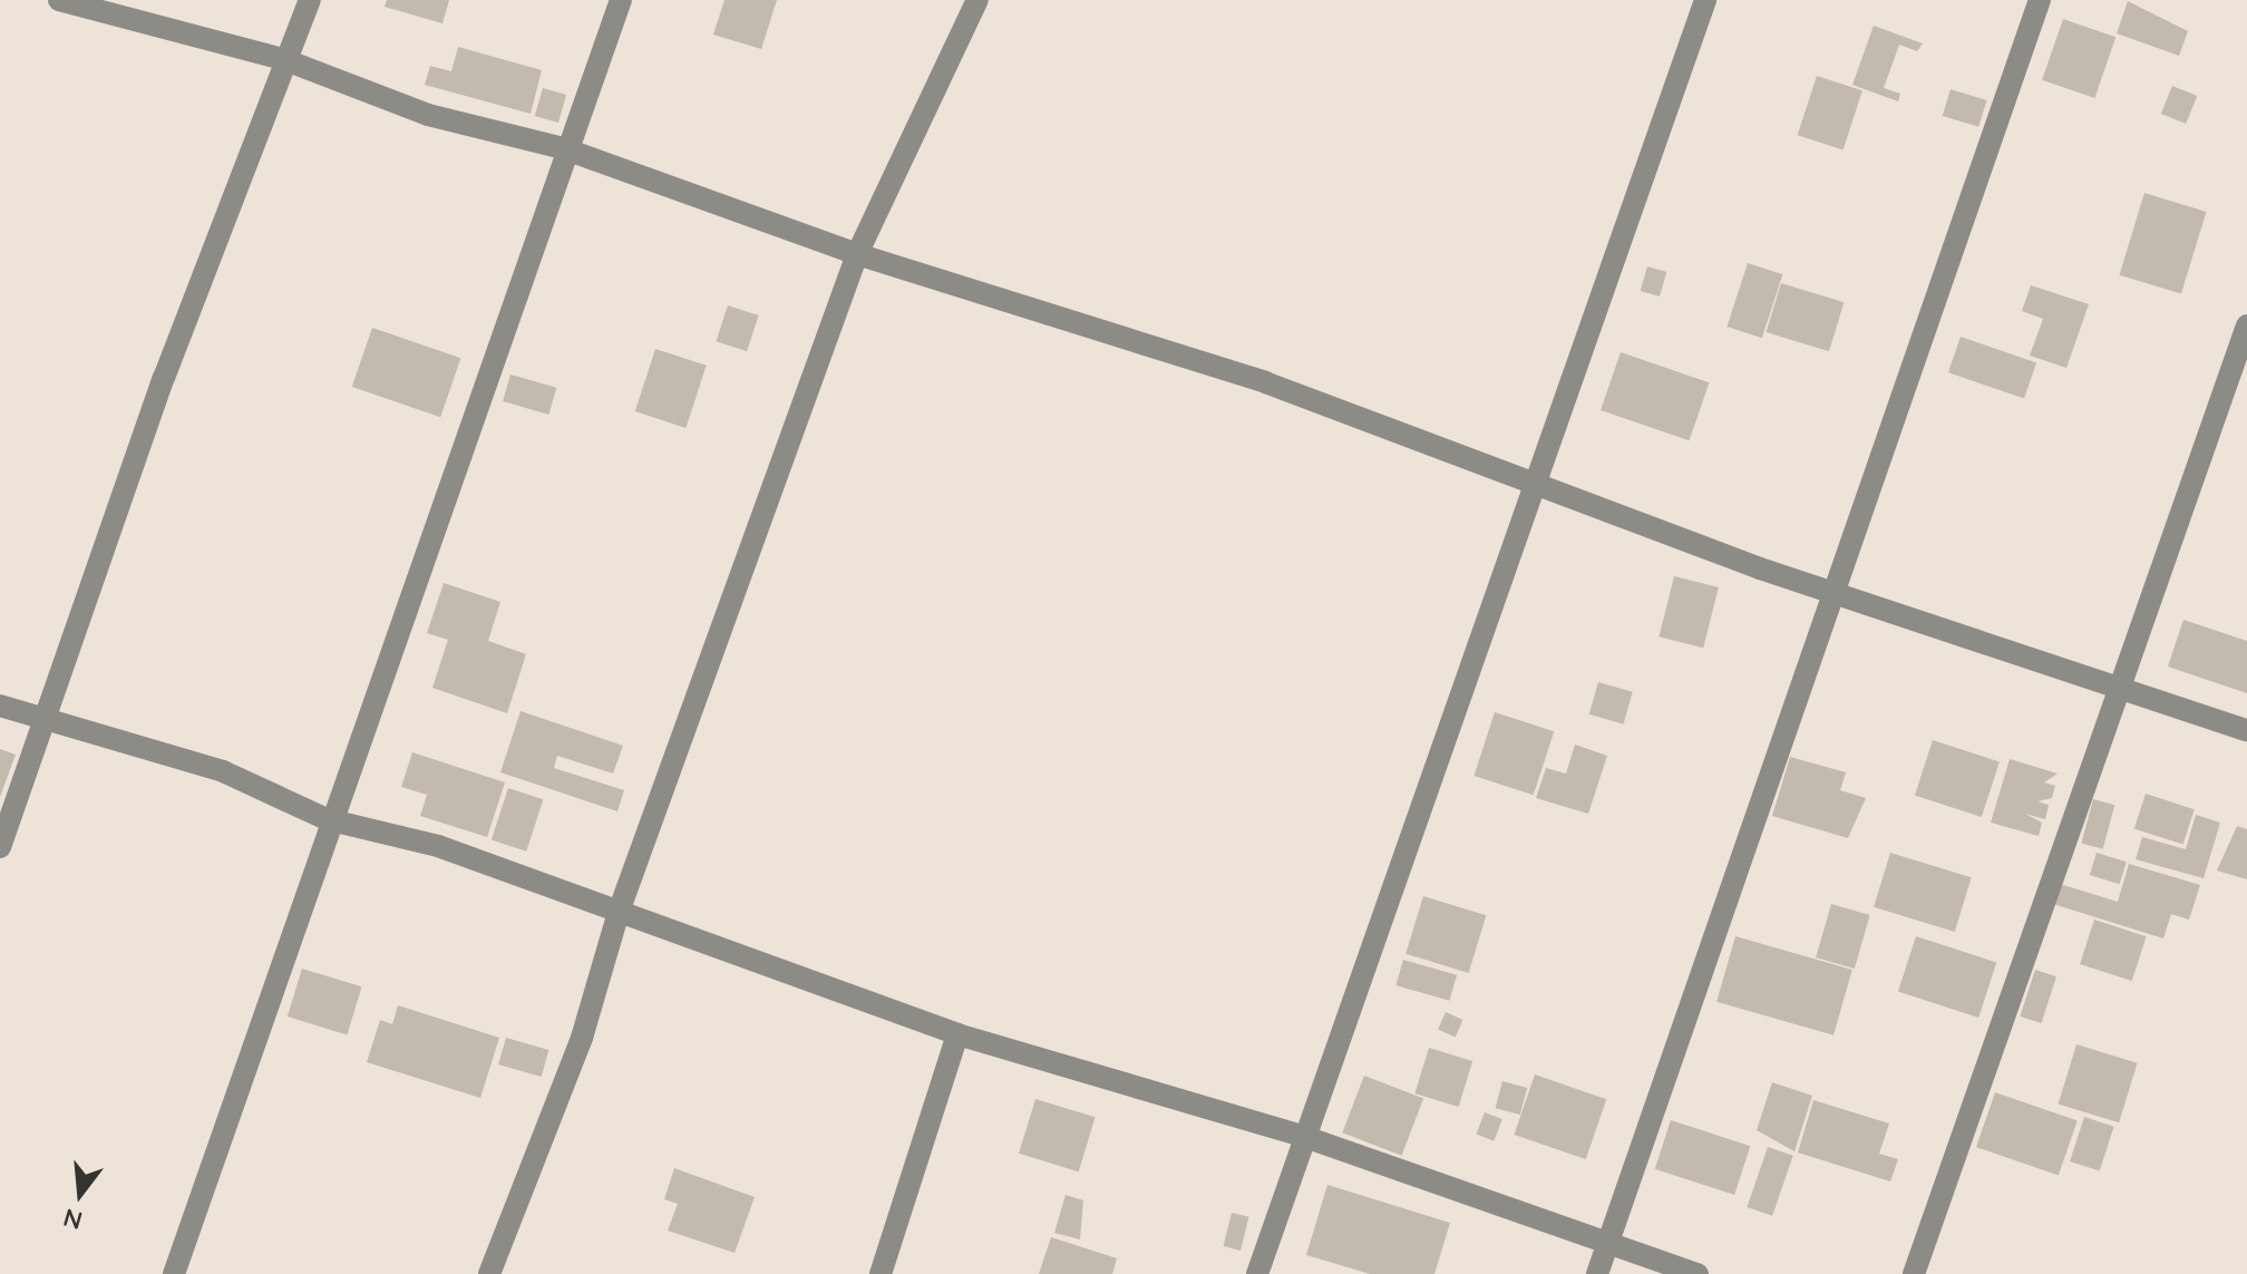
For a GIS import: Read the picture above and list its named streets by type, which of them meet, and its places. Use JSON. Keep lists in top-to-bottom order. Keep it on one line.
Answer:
{"north":"bottom"}
